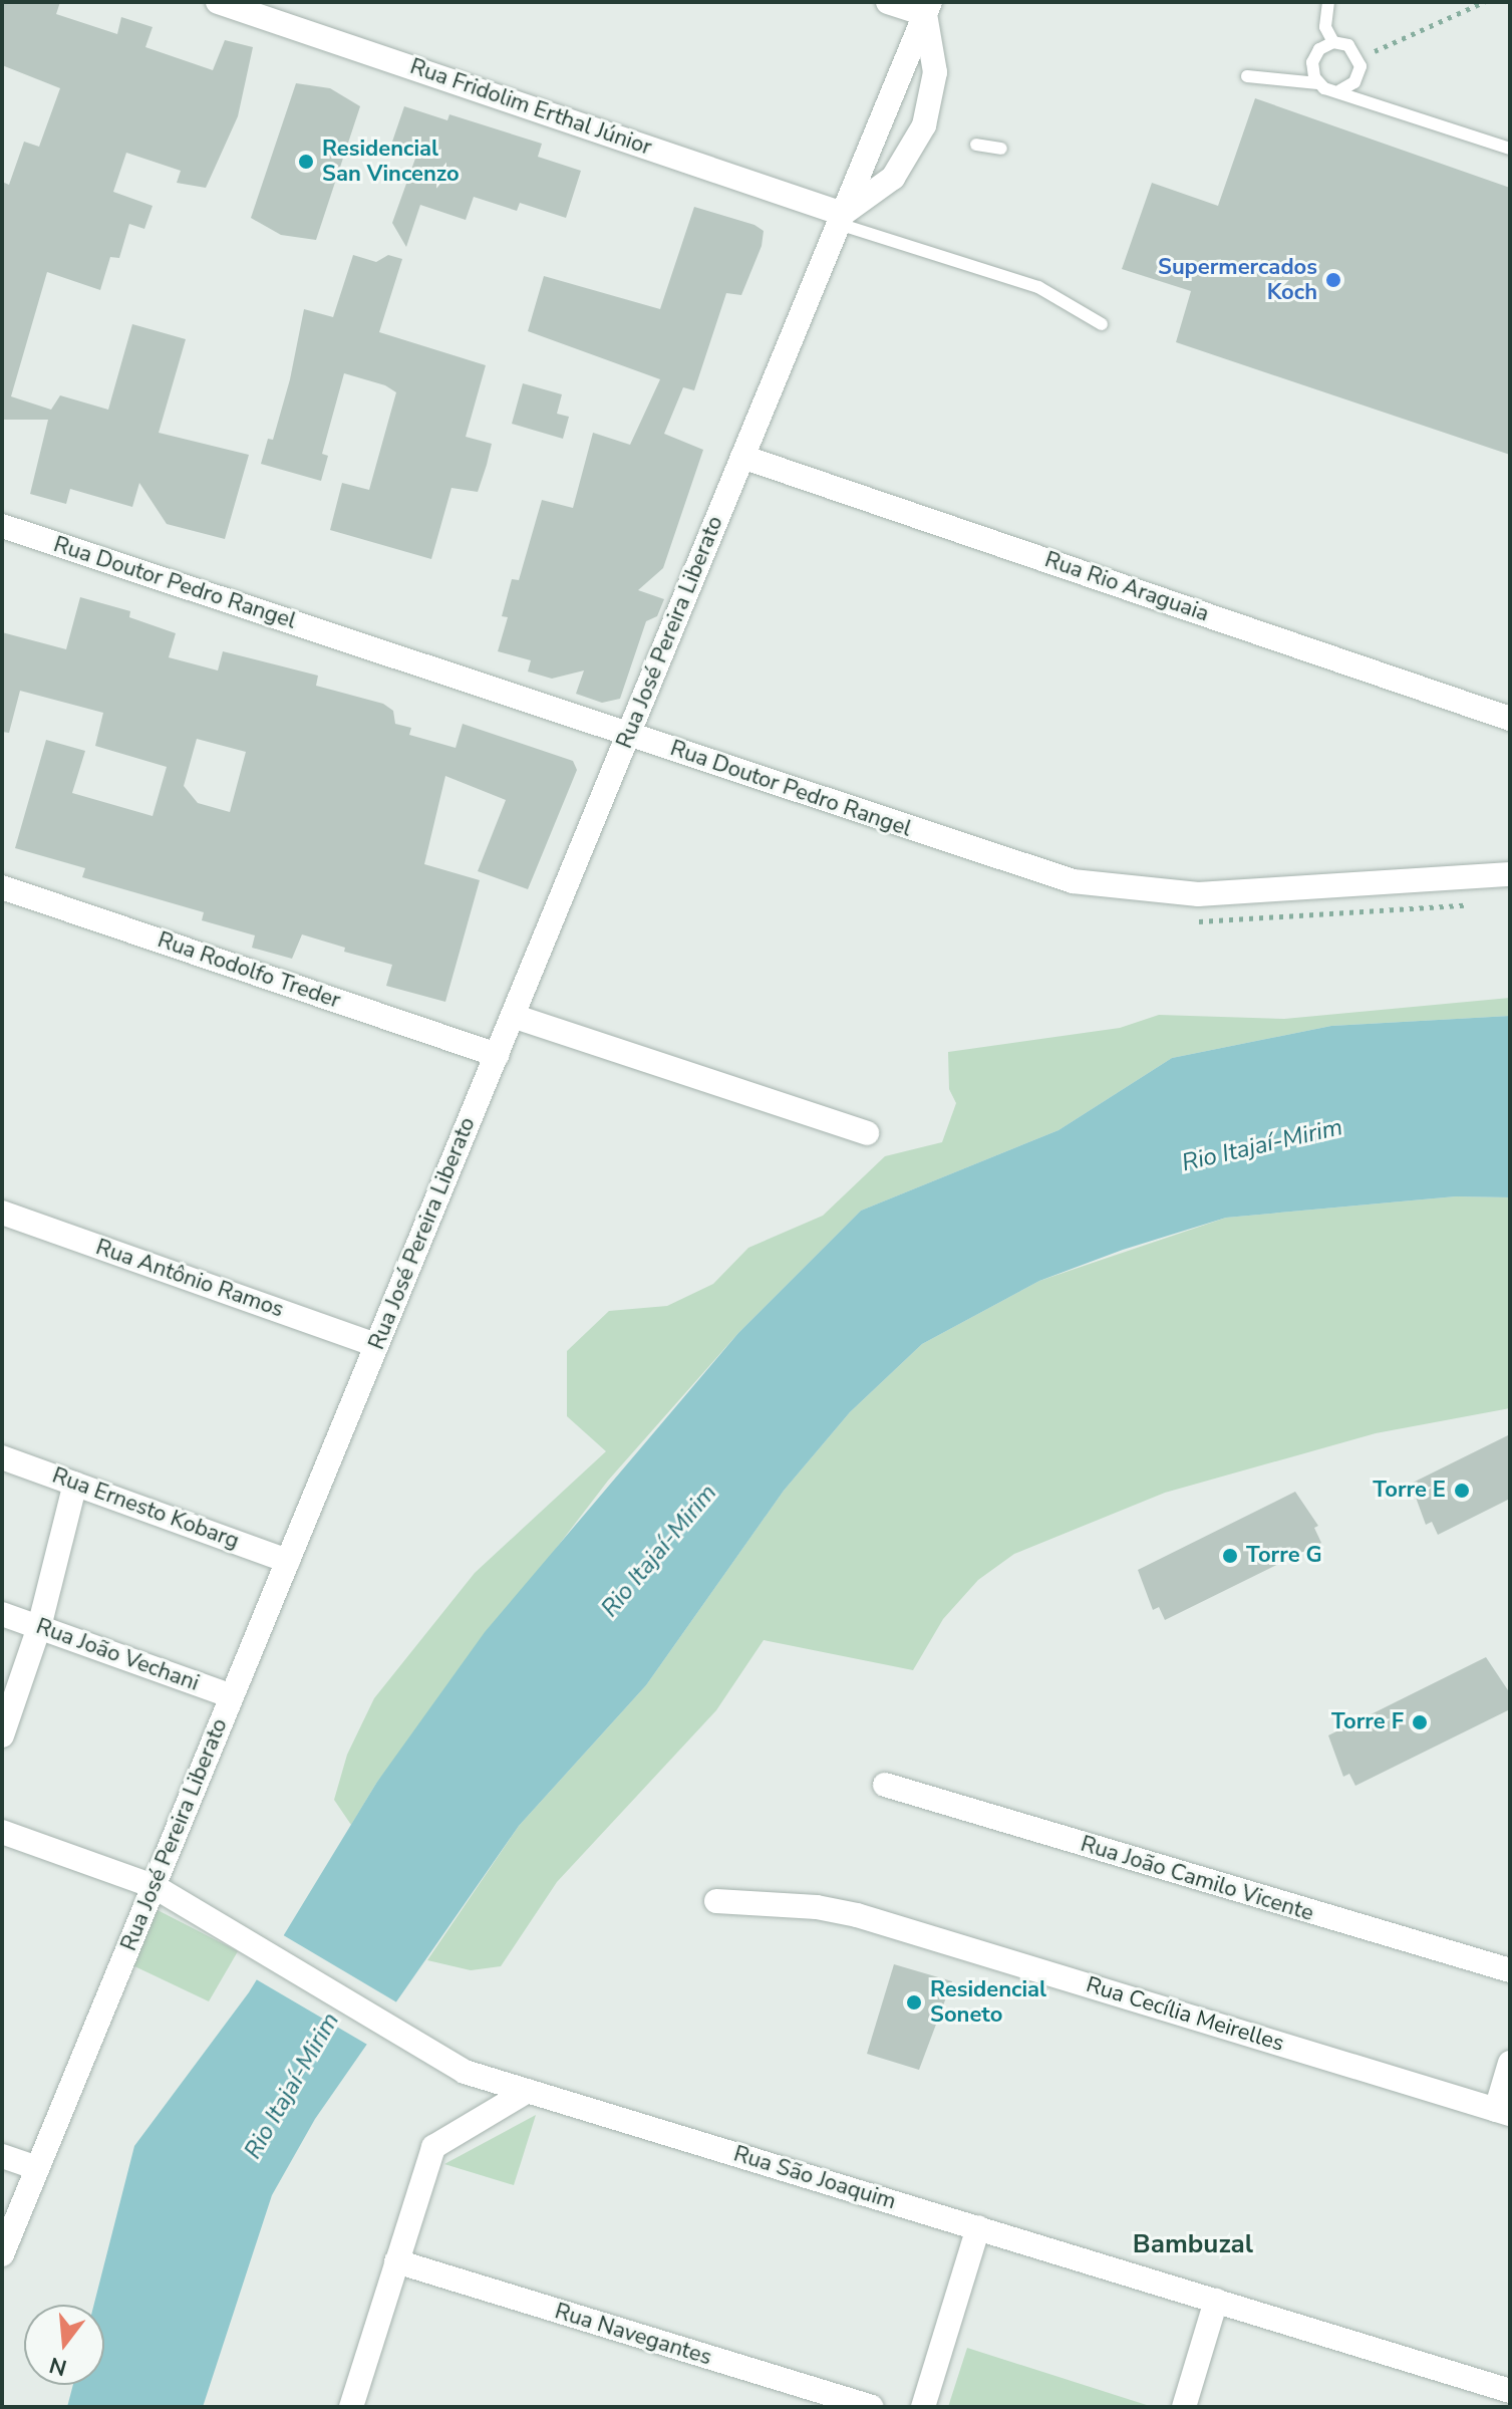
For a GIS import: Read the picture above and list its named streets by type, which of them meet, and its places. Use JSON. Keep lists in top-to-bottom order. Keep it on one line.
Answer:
{"streets":{"street":["Rua Fridolim Erthal Júnior","Rua Doutor Pedro Rangel","Rua Rio Araguaia","Rua José Pereira Liberato","Rua Rodolfo Treder","Rua Antônio Ramos","Rua Ernesto Kobarg","Rua João Vechani","Rua João Camilo Vicente","Rua Cecília Meirelles","Rua São Joaquim","Rua Navegantes"]},"crossings":[["Rua Fridolim Erthal Júnior","Rua José Pereira Liberato"],["Rua Doutor Pedro Rangel","Rua José Pereira Liberato"],["Rua Rio Araguaia","Rua José Pereira Liberato"],["Rua José Pereira Liberato","Rua Rodolfo Treder"],["Rua José Pereira Liberato","Rua Antônio Ramos"],["Rua José Pereira Liberato","Rua Ernesto Kobarg"],["Rua José Pereira Liberato","Rua João Vechani"],["Rua José Pereira Liberato","Rua São Joaquim"]],"districts":["Bambuzal"],"water":["Rio Itajaí-Mirim"],"places":["Residencial San Vincenzo","Supermercados Koch","Torre E","Torre G","Torre F","Residencial Soneto"],"north":"bottom"}
